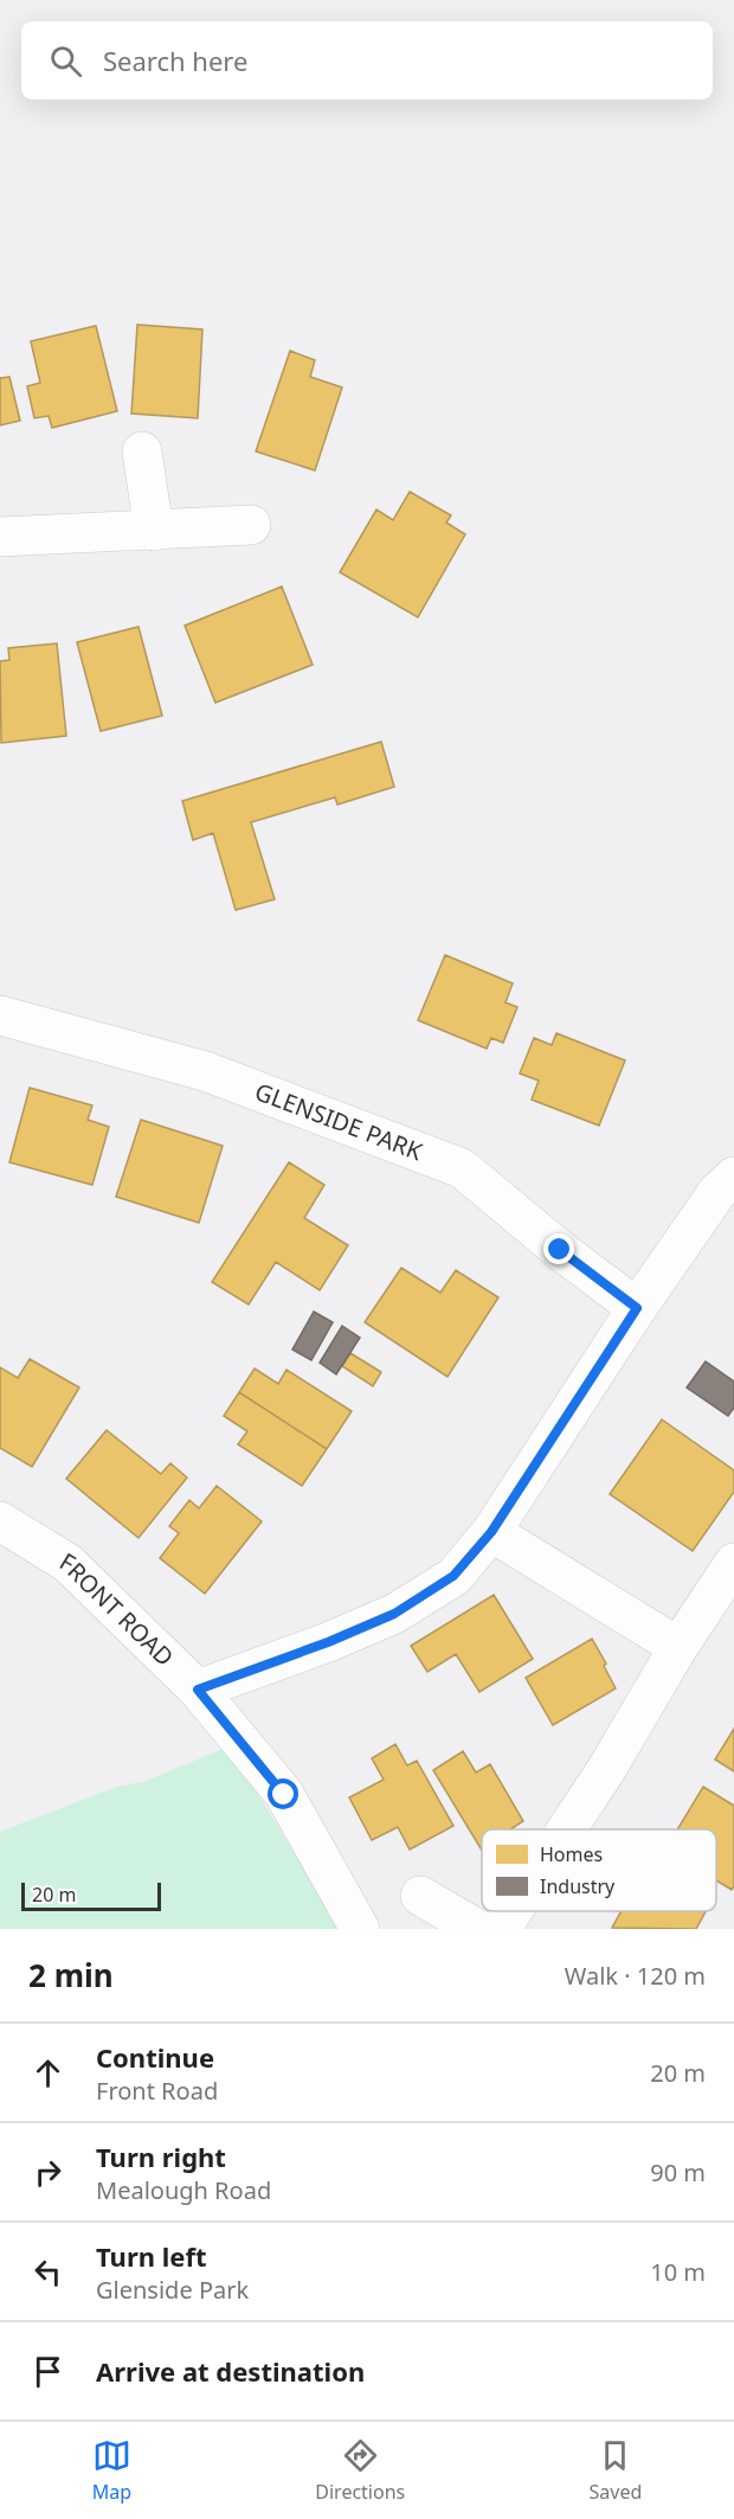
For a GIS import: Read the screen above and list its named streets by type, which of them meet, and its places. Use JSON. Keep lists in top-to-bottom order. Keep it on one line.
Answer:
{"streets":{"street":["GLENSIDE PARK","FRONT ROAD"]},"legend":["Homes","Industry"],"scale_bar":"20 m","page":{"search":"Search here","scale":"20 m","heading":["2 min","Walk · 120 m"],"list":[["Continue","Front Road","20 m"],["Turn right","Mealough Road","90 m"],["Turn left","Glenside Park","10 m"],"Arrive at destination"],"nav":["Map","Directions","Saved"]}}
